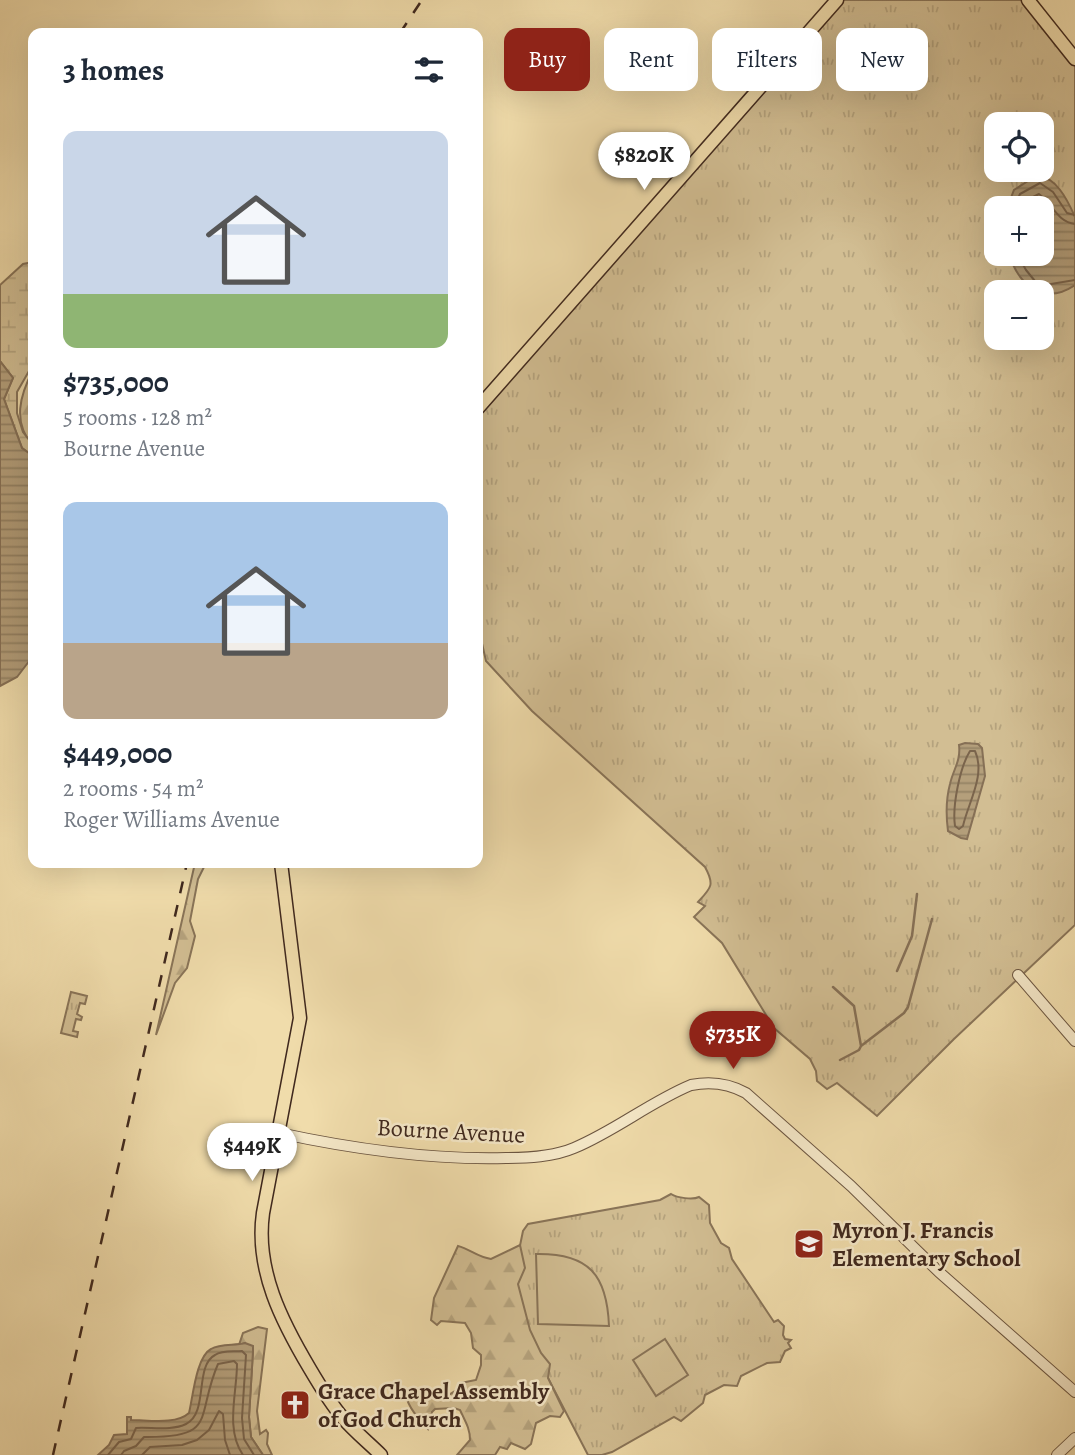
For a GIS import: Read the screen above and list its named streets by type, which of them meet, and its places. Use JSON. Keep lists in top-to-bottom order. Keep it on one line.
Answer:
{"streets":{"street":["Bourne Avenue"]},"places":{"school or university":["Myron J. Francis Elementary School"],"church":["Grace Chapel Assembly of God Church"]},"page":{"chip":["Buy","Rent","Filters","New"],"heading":"3 homes","map_buttons":["+","−"],"list":[{"name":"$735,000","note":"5 rooms · 128 m² · Bourne Avenue"},{"name":"$449,000","note":"2 rooms · 54 m² · Roger Williams Avenue"}],"price":["$820K","$735K","$449K"]}}
